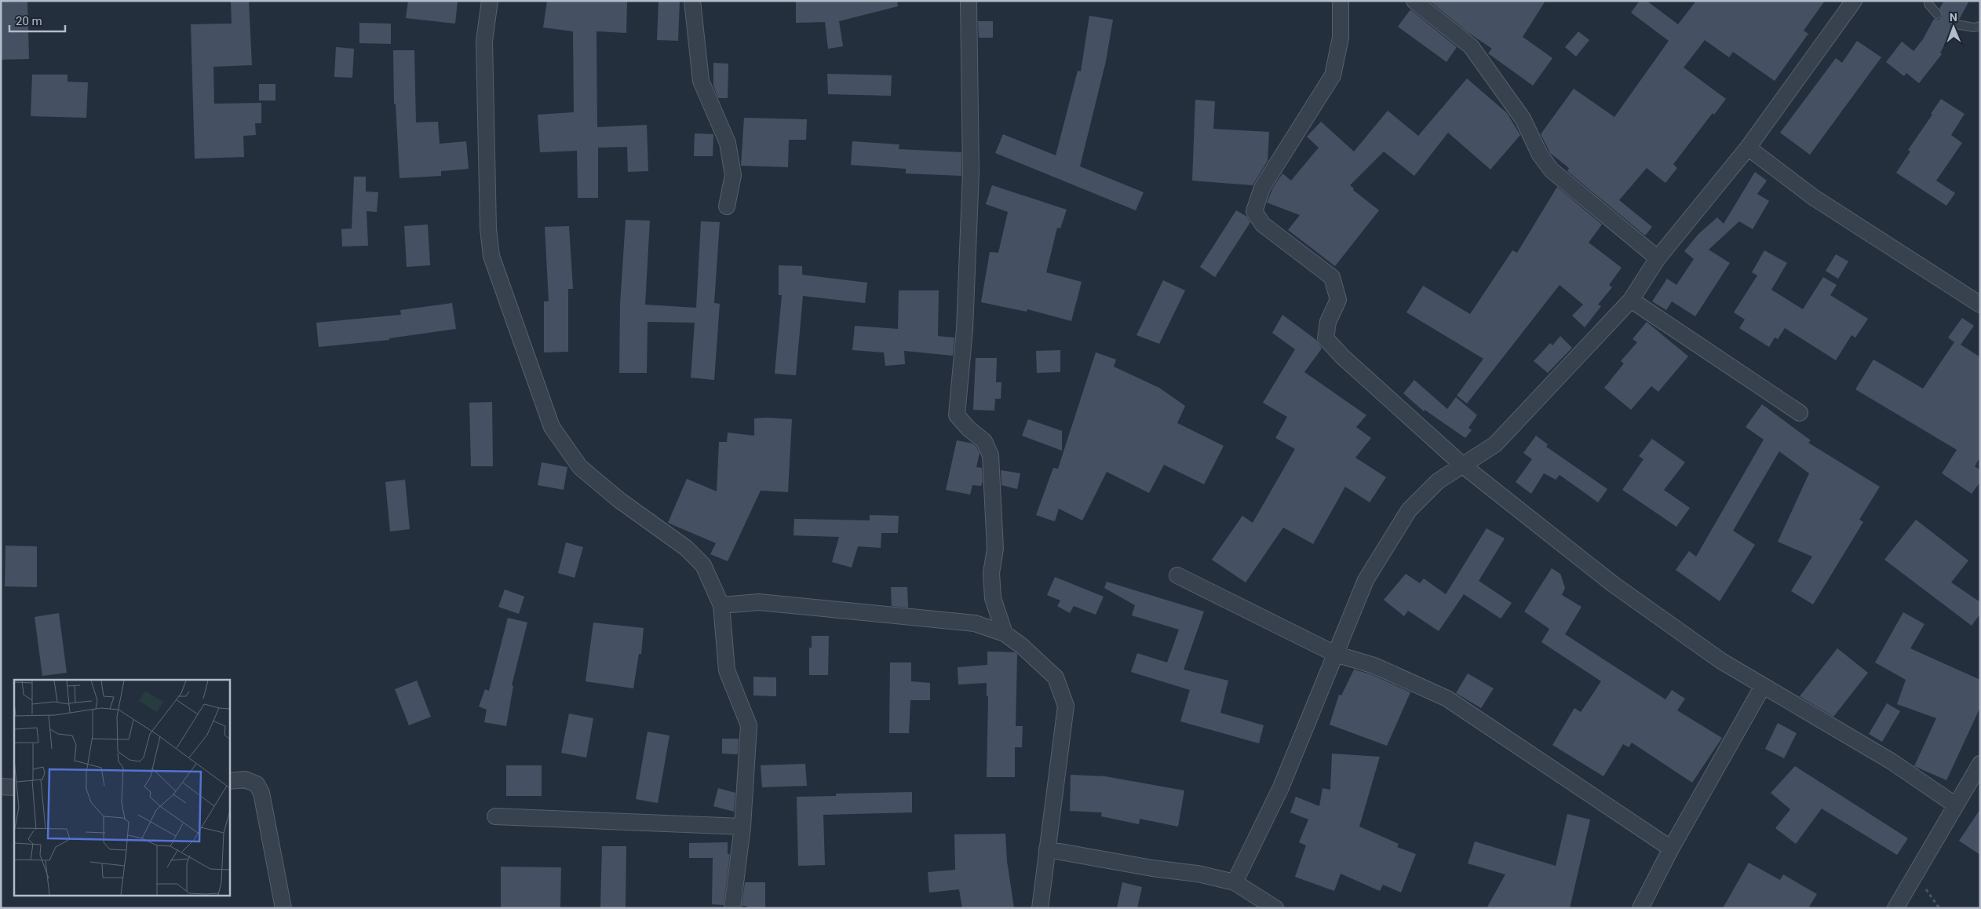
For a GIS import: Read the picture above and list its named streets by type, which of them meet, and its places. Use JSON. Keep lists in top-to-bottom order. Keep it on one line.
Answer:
{"scale_bar":"20 m","north":"top"}
